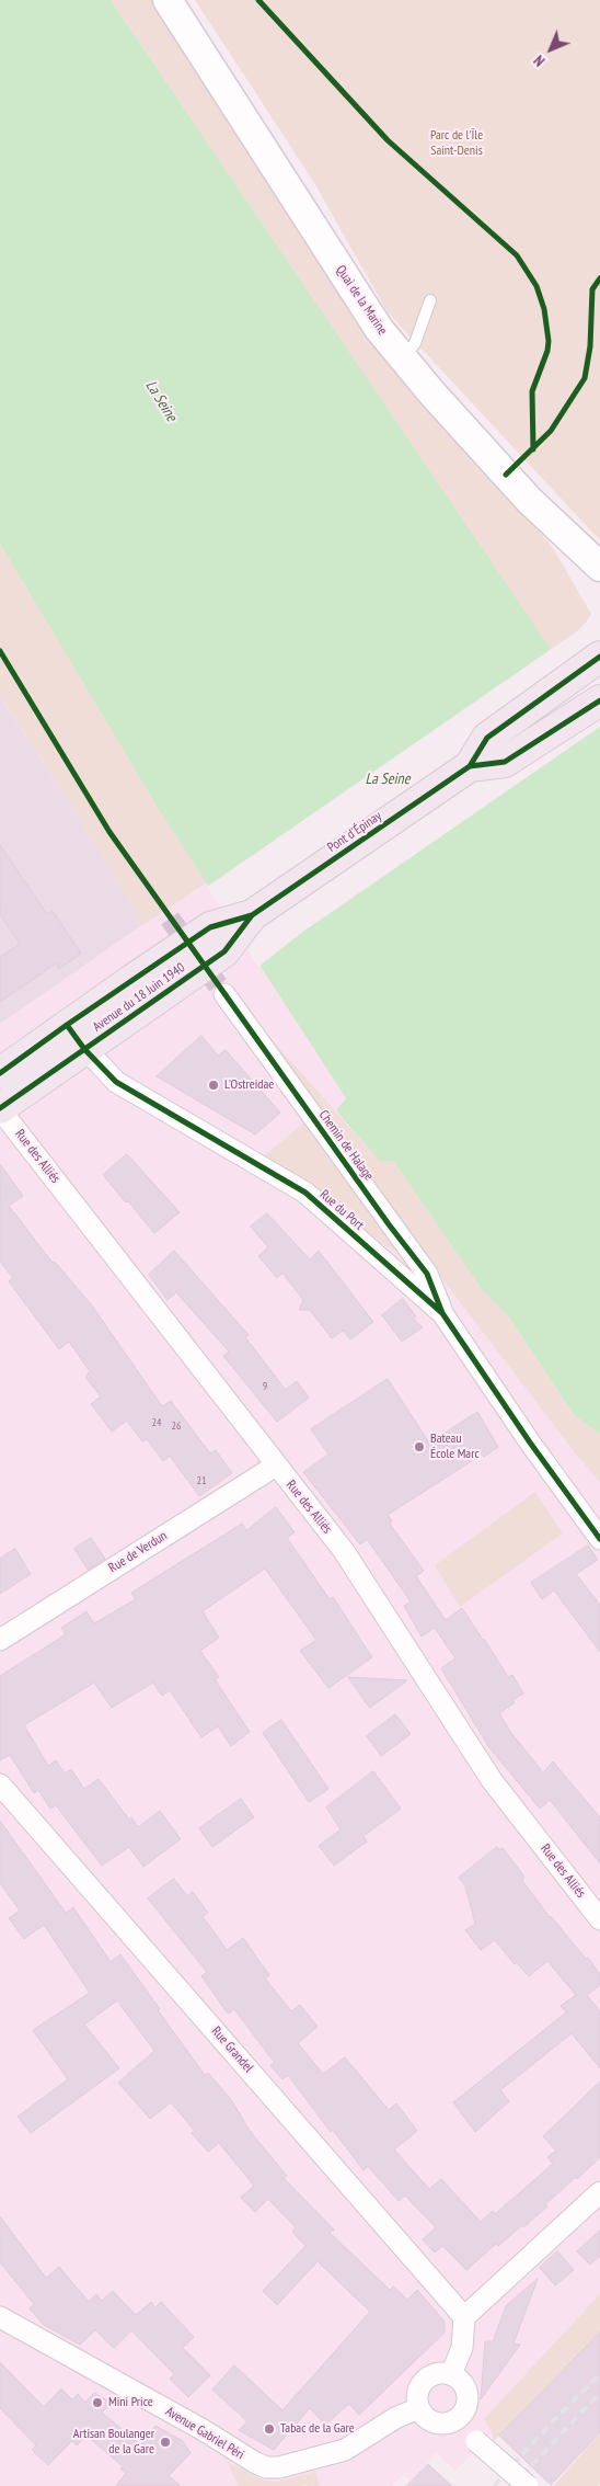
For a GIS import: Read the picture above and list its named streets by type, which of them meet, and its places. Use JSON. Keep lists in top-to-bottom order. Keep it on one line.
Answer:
{"streets":{"main road":["Pont d'Épinay","Avenue du 18 Juin 1940"],"street":["Quai de la Marine","Chemin de Halage","Rue des Alliés","Rue du Port","Rue de Verdun","Rue Grandel","Avenue Gabriel Péri"]},"crossings":[["Pont d'Épinay","Avenue du 18 Juin 1940"],["Avenue du 18 Juin 1940","Rue des Alliés"],["Avenue du 18 Juin 1940","Rue du Port"],["Chemin de Halage","Rue du Port"],["Rue des Alliés","Rue de Verdun"]],"water":["La Seine"],"parks":["Parc de l'Île Saint-Denis"],"places":["L'Ostreidae","Bateau École Marc","Mini Price","Tabac de la Gare","Artisan Boulanger de la Gare"],"house_numbers":["9","24","26","21"],"north":"bottom left"}
